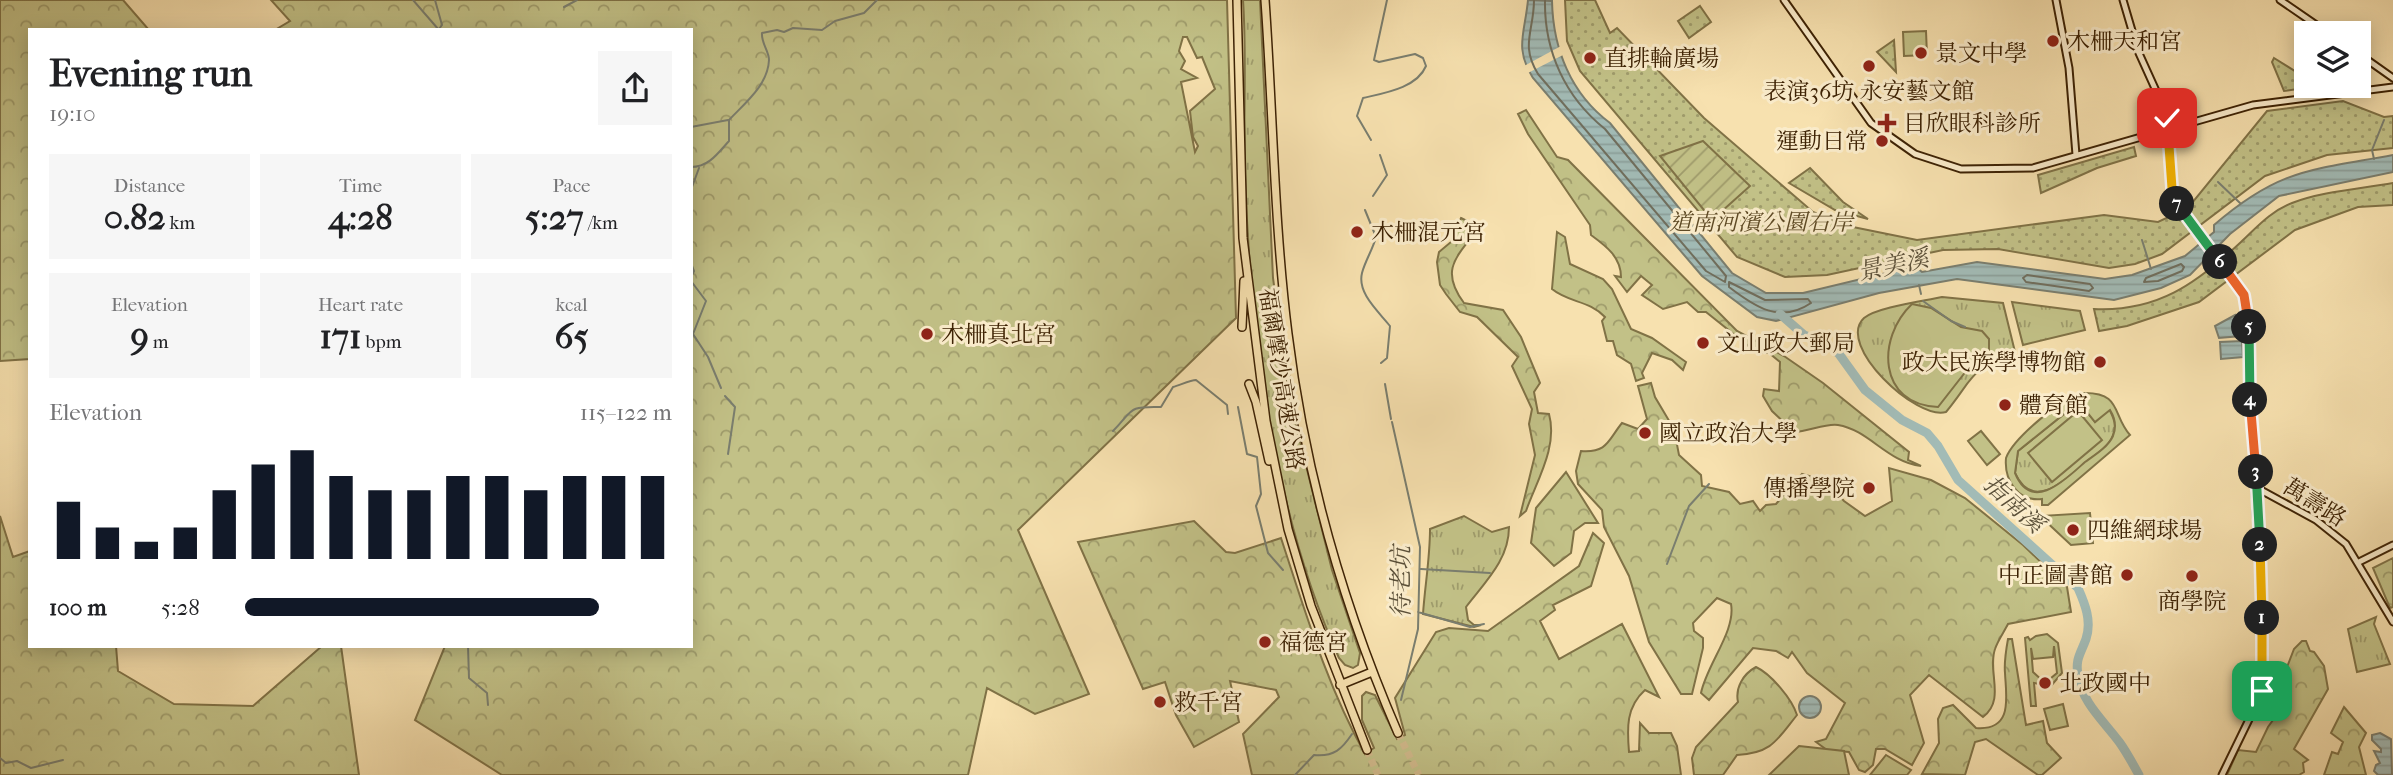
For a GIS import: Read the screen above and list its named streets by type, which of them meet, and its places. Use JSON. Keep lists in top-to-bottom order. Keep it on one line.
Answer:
{"streets":{"highway":["福爾摩沙高速公路"],"street":["萬壽路"]},"water":["景美溪","指南溪","待老坑"],"parks":["道南河濱公園右岸"],"places":{"other":["木柵天和宮","景文中學","直排輪廣場","表演36坊 永安藝文館","運動日常","木柵混元宮","木柵真北宮","文山政大郵局","政大民族學博物館","體育館","國立政治大學","傳播學院","四維網球場","中正圖書館","商學院","福德宮","北政國中","救千宮"],"health":["目欣眼科診所"]},"page":{"heading":["Evening run","19:10"],"stats":[["Distance","0.82 km"],["Time","4:28"],["Pace","5:27 /km"],["Elevation","9 m"],["Heart rate","171 bpm"],["kcal","65"]],"pins":["7","6","5","4","3","2","1"],"chart":["Elevation","115–122 m"],"list":[{"name":"100 m","note":"5:28"}]}}
